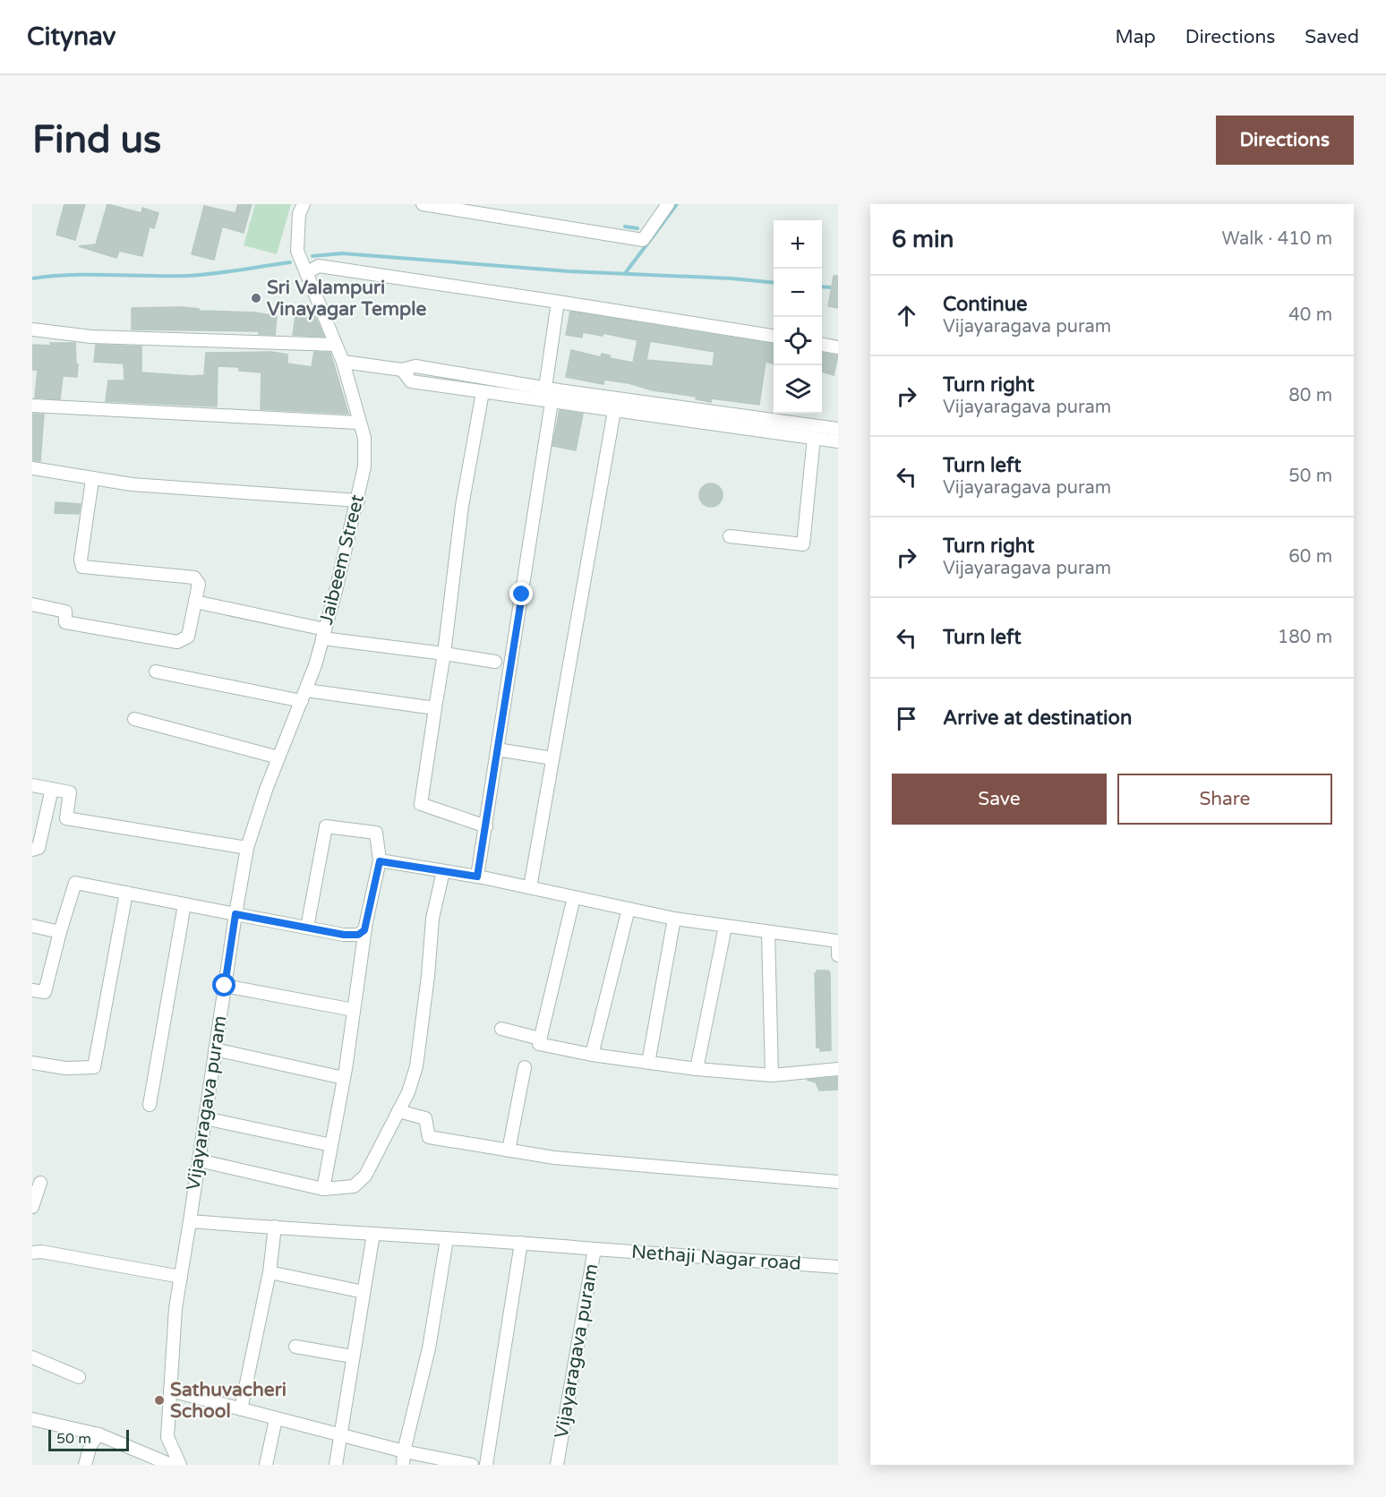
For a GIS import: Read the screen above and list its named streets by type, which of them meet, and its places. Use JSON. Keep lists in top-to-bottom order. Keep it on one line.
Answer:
{"streets":{"street":["Jaibeem Street","Vijayaragava puram","Nethaji Nagar road"]},"crossings":[["Jaibeem Street","Vijayaragava puram"],["Vijayaragava puram","Nethaji Nagar road"]],"places":["Sri Valampuri Vinayagar Temple","Sathuvacheri School"],"scale_bar":"50 m","page":{"header":"Citynav","nav":["Map","Directions","Saved"],"buttons":["Directions",["Save","Share"]],"title":"Find us","heading":["6 min","Walk · 410 m"],"map_buttons":["+","−"],"list":[["Continue","Vijayaragava puram","40 m"],["Turn right","Vijayaragava puram","80 m"],["Turn left","Vijayaragava puram","50 m"],["Turn right","Vijayaragava puram","60 m"],["Turn left","180 m"],"Arrive at destination"],"scale":"50 m"}}
